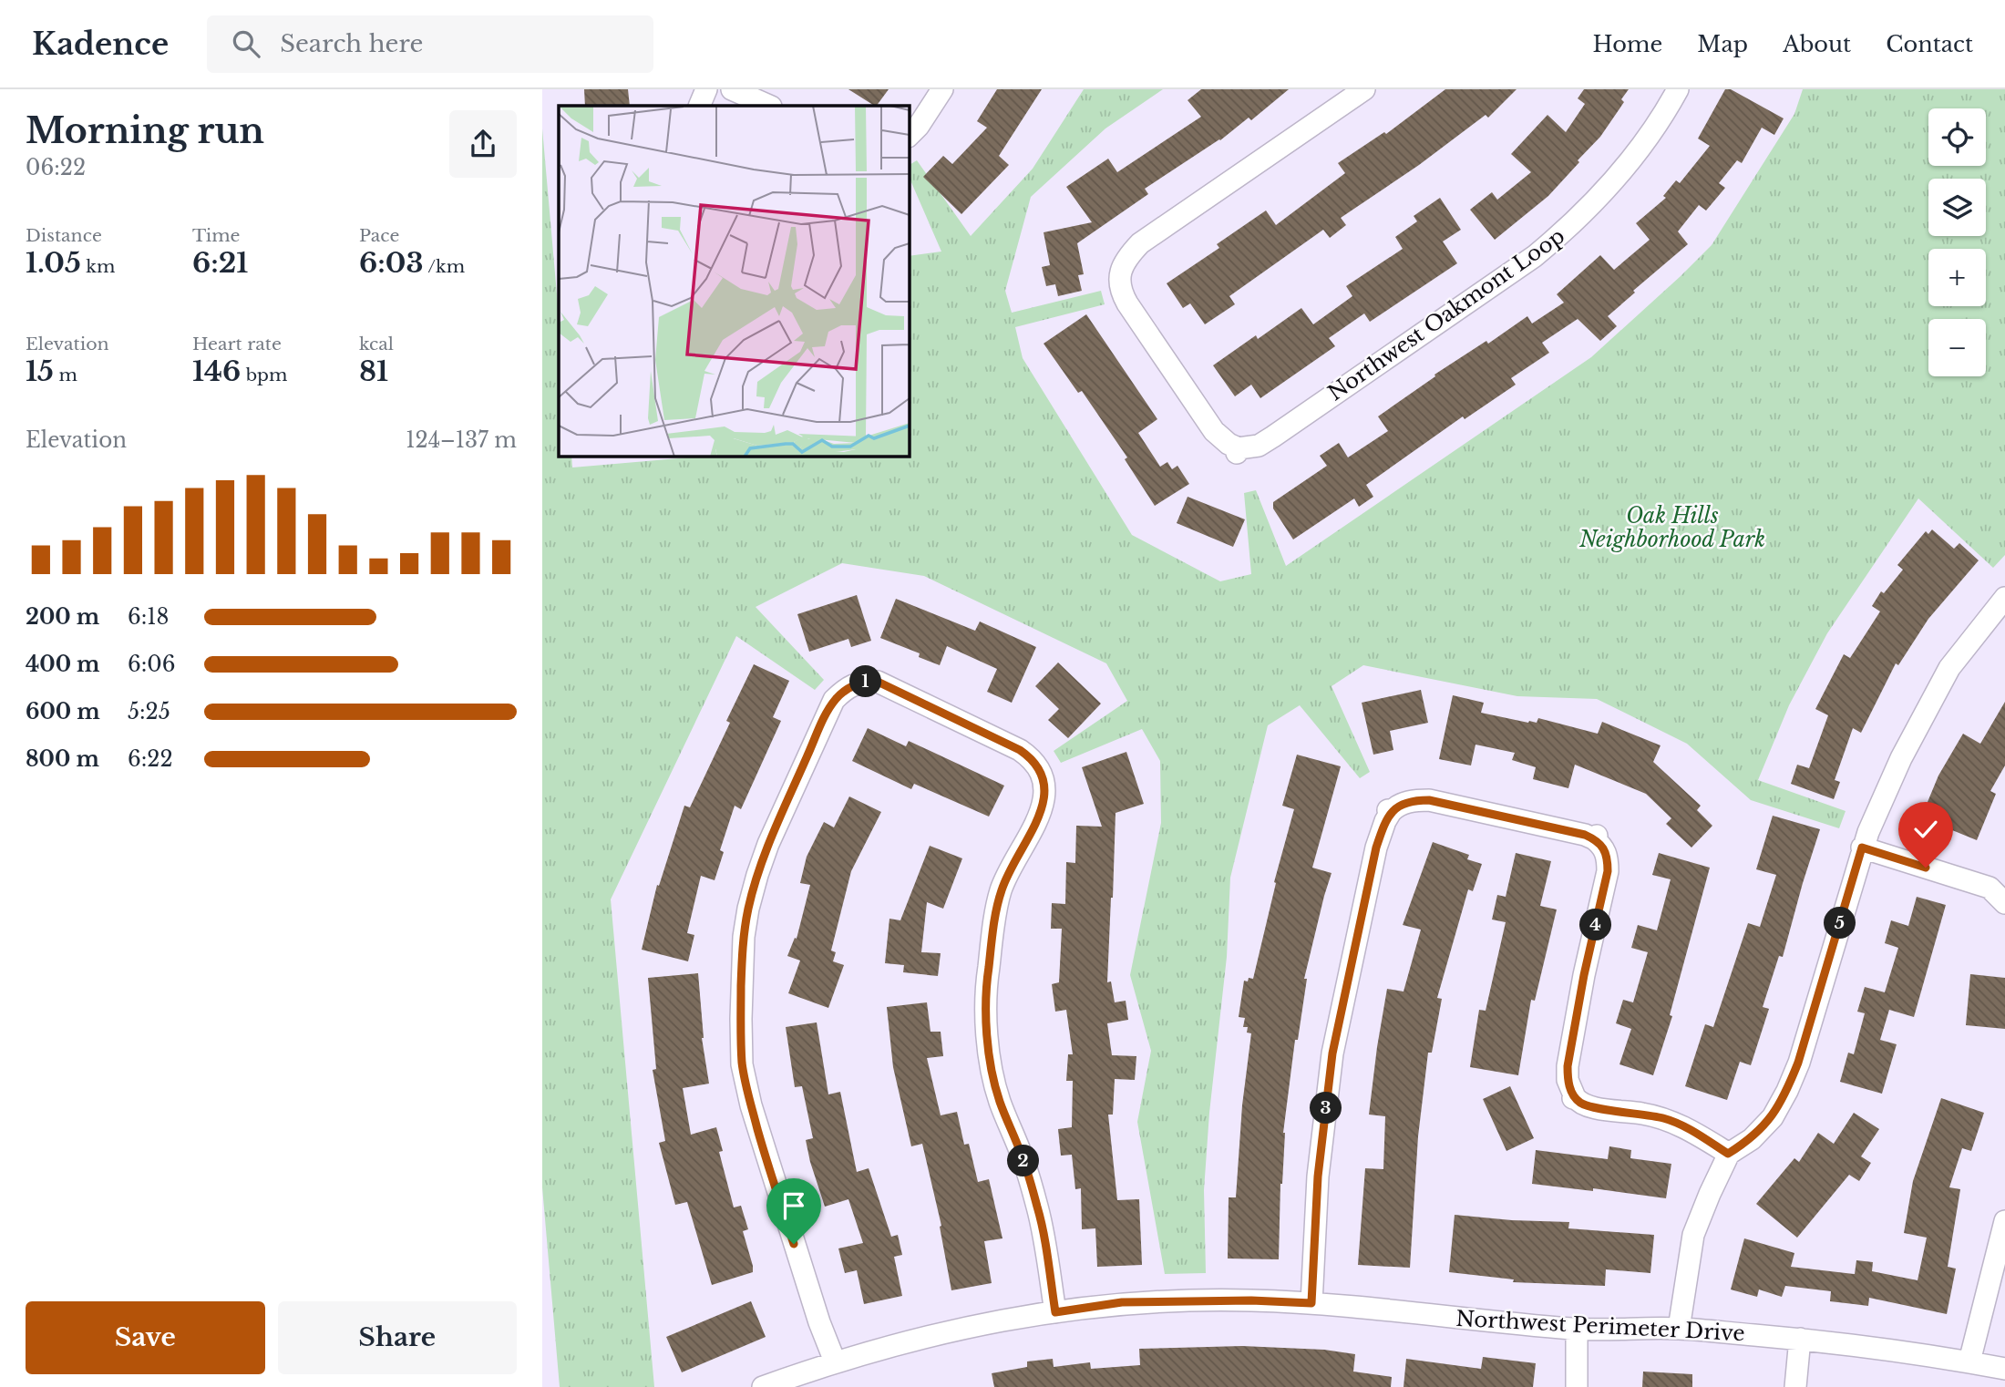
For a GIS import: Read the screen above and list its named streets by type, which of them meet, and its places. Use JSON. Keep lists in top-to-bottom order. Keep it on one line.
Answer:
{"streets":{"street":["Northwest Oakmont Loop","Northwest Perimeter Drive"]},"parks":["Oak Hills Neighborhood Park"],"page":{"header":"Kadence","search":"Search here","nav":["Home","Map","About","Contact"],"heading":["Morning run","06:22"],"map_buttons":["+","−"],"stats":[["Distance","1.05 km"],["Time","6:21"],["Pace","6:03 /km"],["Elevation","15 m"],["Heart rate","146 bpm"],["kcal","81"]],"chart":["Elevation","124–137 m"],"list":[{"name":"200 m","note":"6:18"},{"name":"400 m","note":"6:06"},{"name":"600 m","note":"5:25"},{"name":"800 m","note":"6:22"}],"pins":["1","5","4","3","2"],"buttons":["Save","Share"]}}
